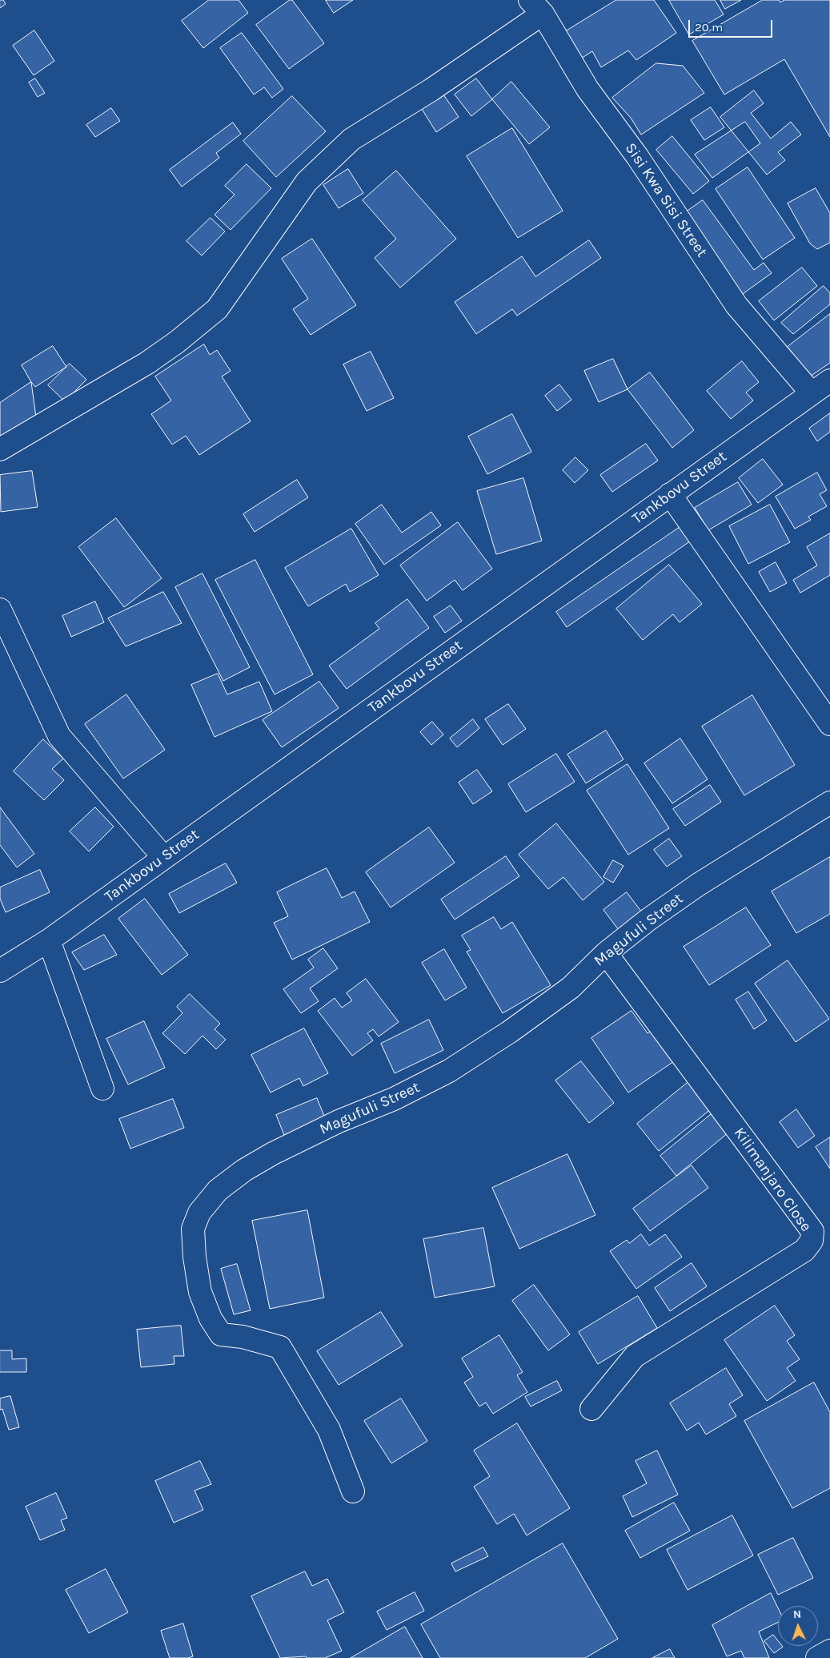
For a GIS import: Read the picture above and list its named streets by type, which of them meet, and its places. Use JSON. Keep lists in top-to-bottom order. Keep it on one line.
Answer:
{"streets":{"street":["Sisi Kwa Sisi Street","Tankbovu Street","Magufuli Street","Kilimanjaro Close"]},"crossings":[["Sisi Kwa Sisi Street","Tankbovu Street"],["Magufuli Street","Kilimanjaro Close"]],"scale_bar":"20 m","north":"top"}
